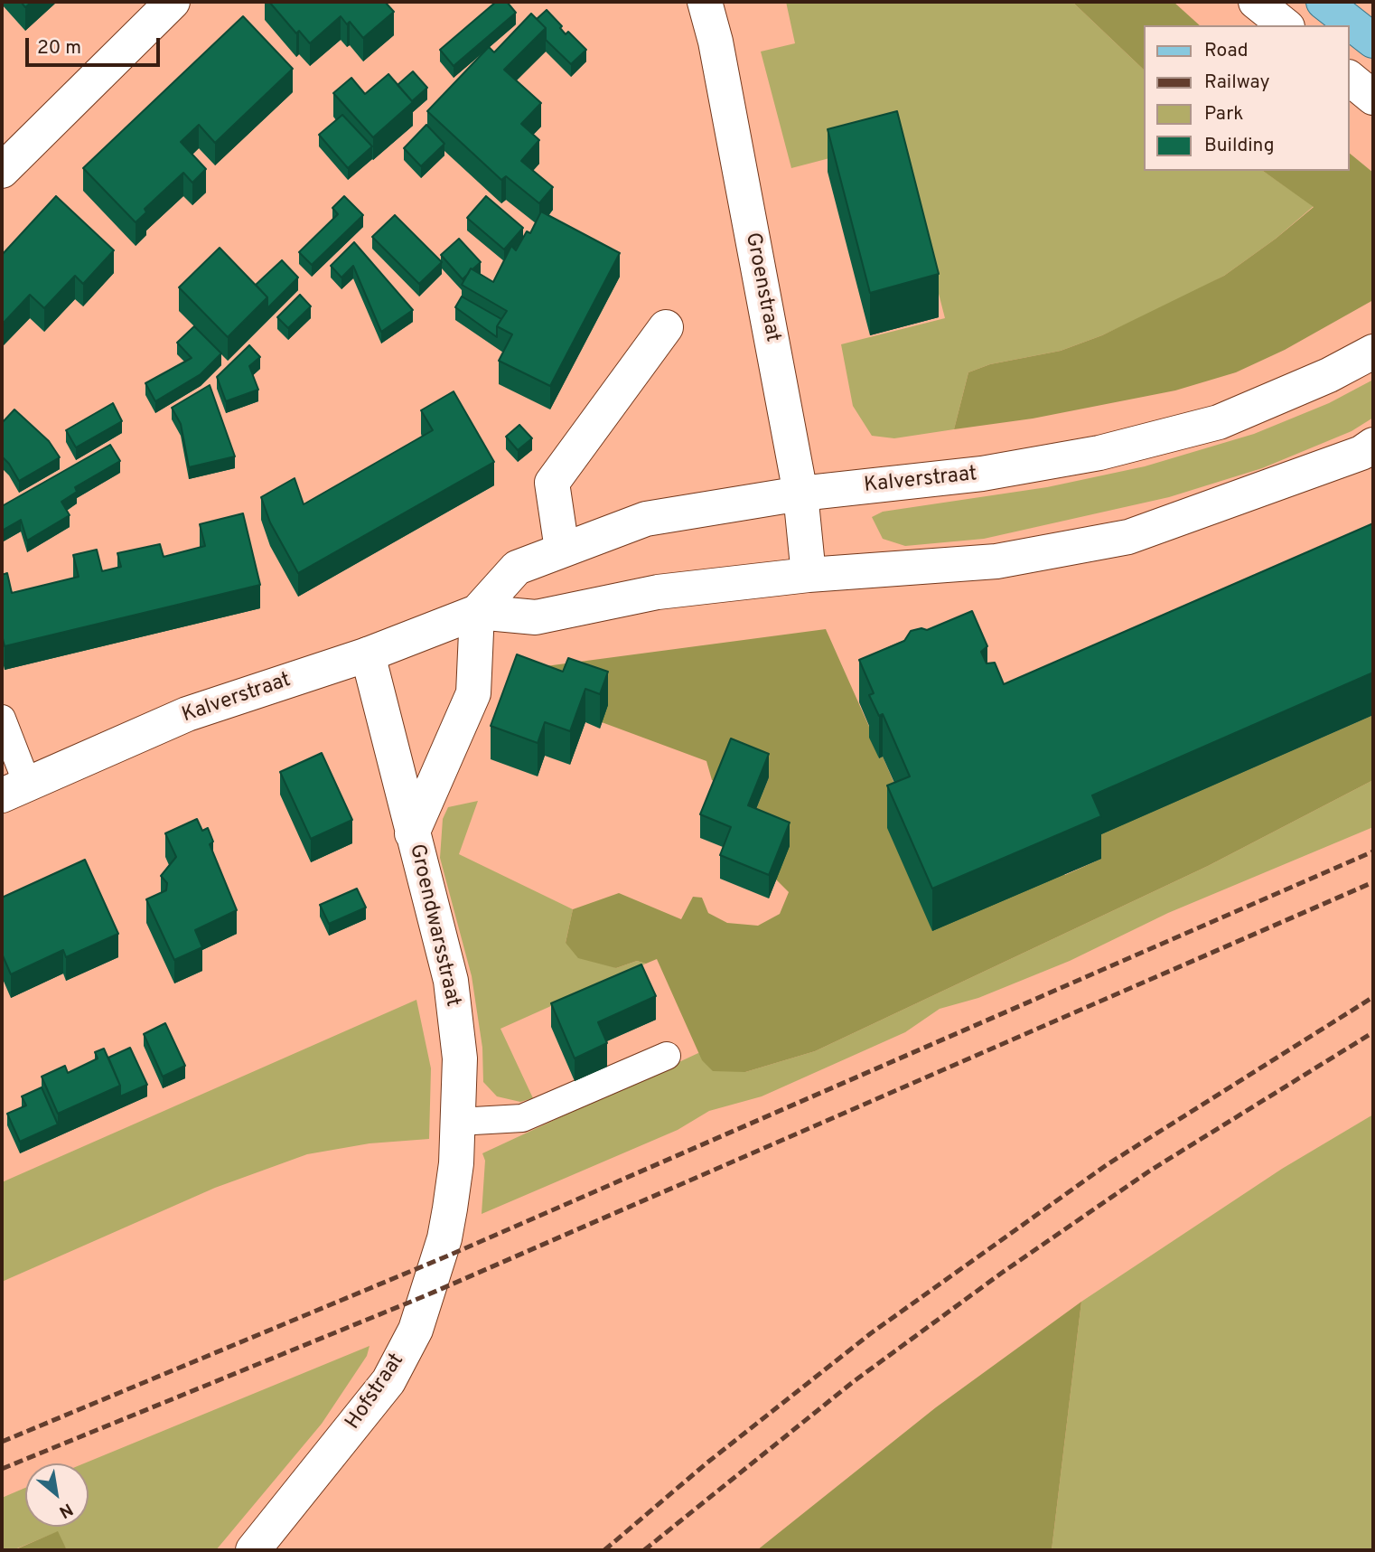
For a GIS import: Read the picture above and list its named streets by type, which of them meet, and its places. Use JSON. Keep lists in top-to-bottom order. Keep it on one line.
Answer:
{"streets":{"street":["Groenstraat","Kalverstraat","Groendwarsstraat","Hofstraat"]},"crossings":[["Groenstraat","Kalverstraat"],["Kalverstraat","Groendwarsstraat"],["Groendwarsstraat","Hofstraat"]],"legend":["Road","Railway","Park","Building"],"scale_bar":"20 m","north":"bottom right"}
